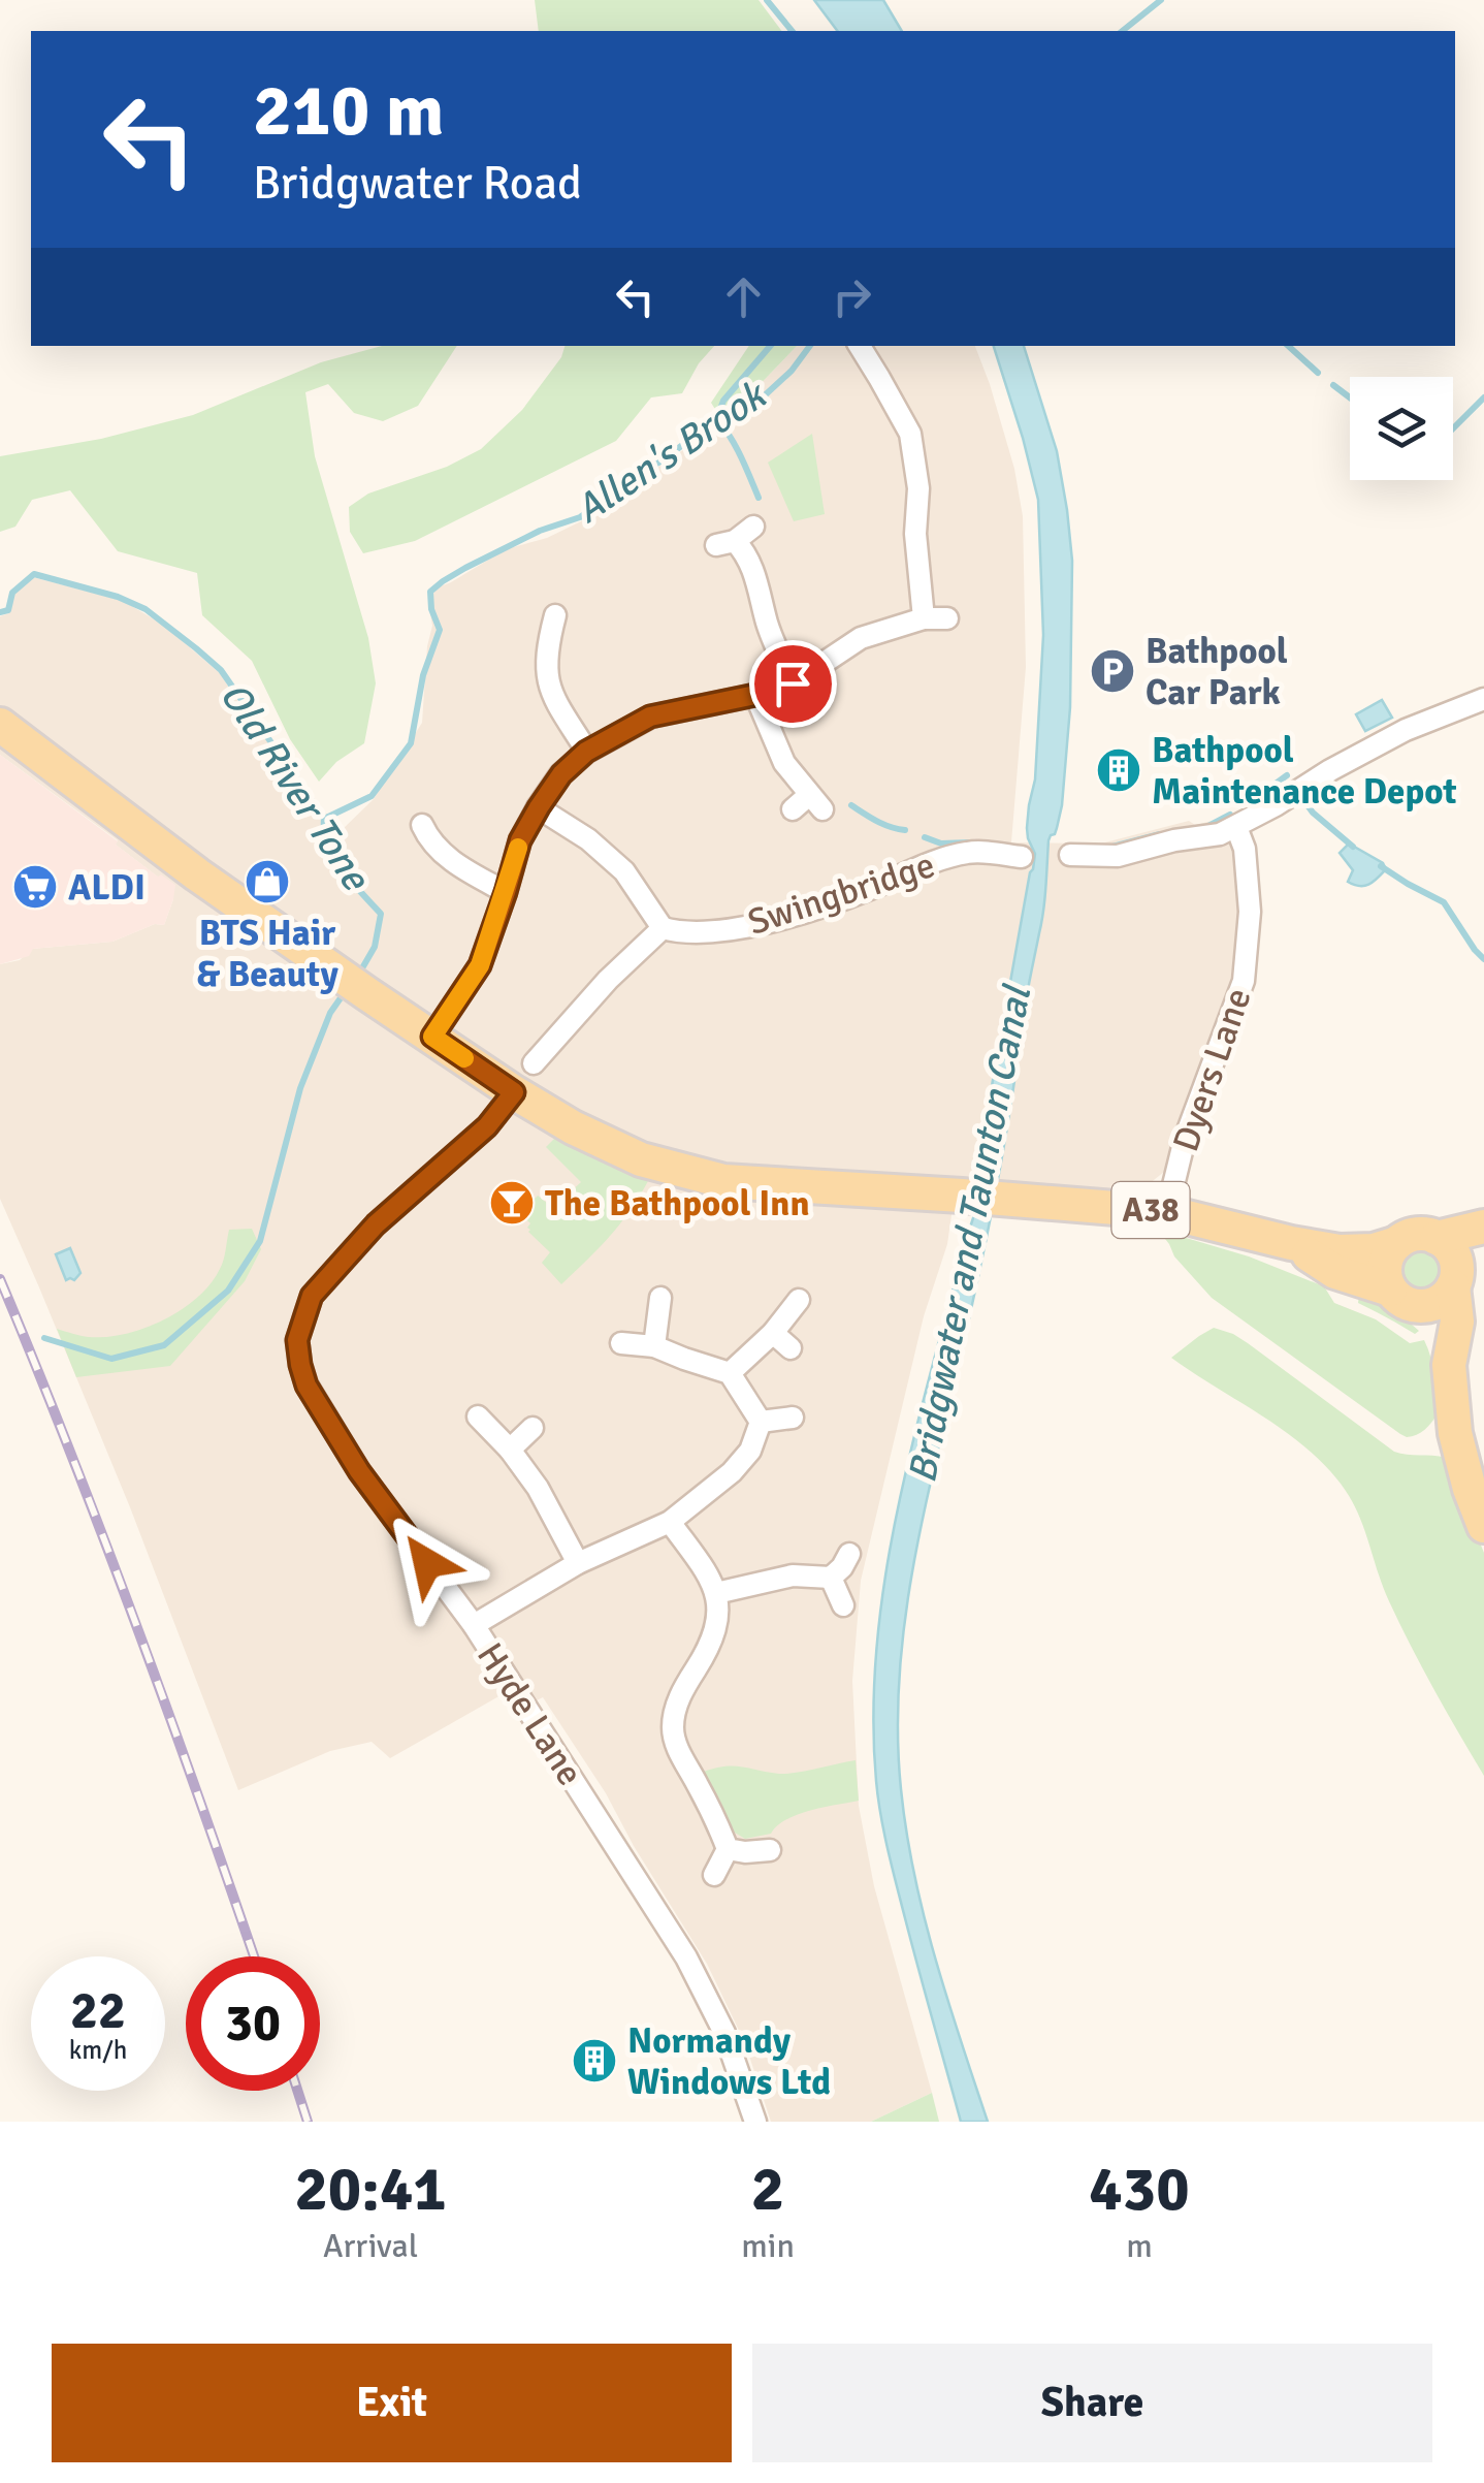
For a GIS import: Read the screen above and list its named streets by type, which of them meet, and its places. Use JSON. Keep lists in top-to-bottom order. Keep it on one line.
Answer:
{"streets":{"main road":["A38"],"street":["Swingbridge","Dyers Lane","Hyde Lane"]},"crossings":[["A38","Hyde Lane"]],"water":["Allen's Brook","Old River Tone","Bridgwater and Taunton Canal"],"places":{"parking":["Bathpool Car Park"],"building":["Bathpool Maintenance Depot","Normandy Windows Ltd"],"shop":["BTS Hair & Beauty"],"supermarket":["ALDI"],"bar":["The Bathpool Inn"]},"page":{"turn":["210 m","Bridgwater Road"],"speed":"22 km/h","limit":"30","eta":["20:41","Arrival","2","min","430","m"],"buttons":["Exit","Share"]}}
